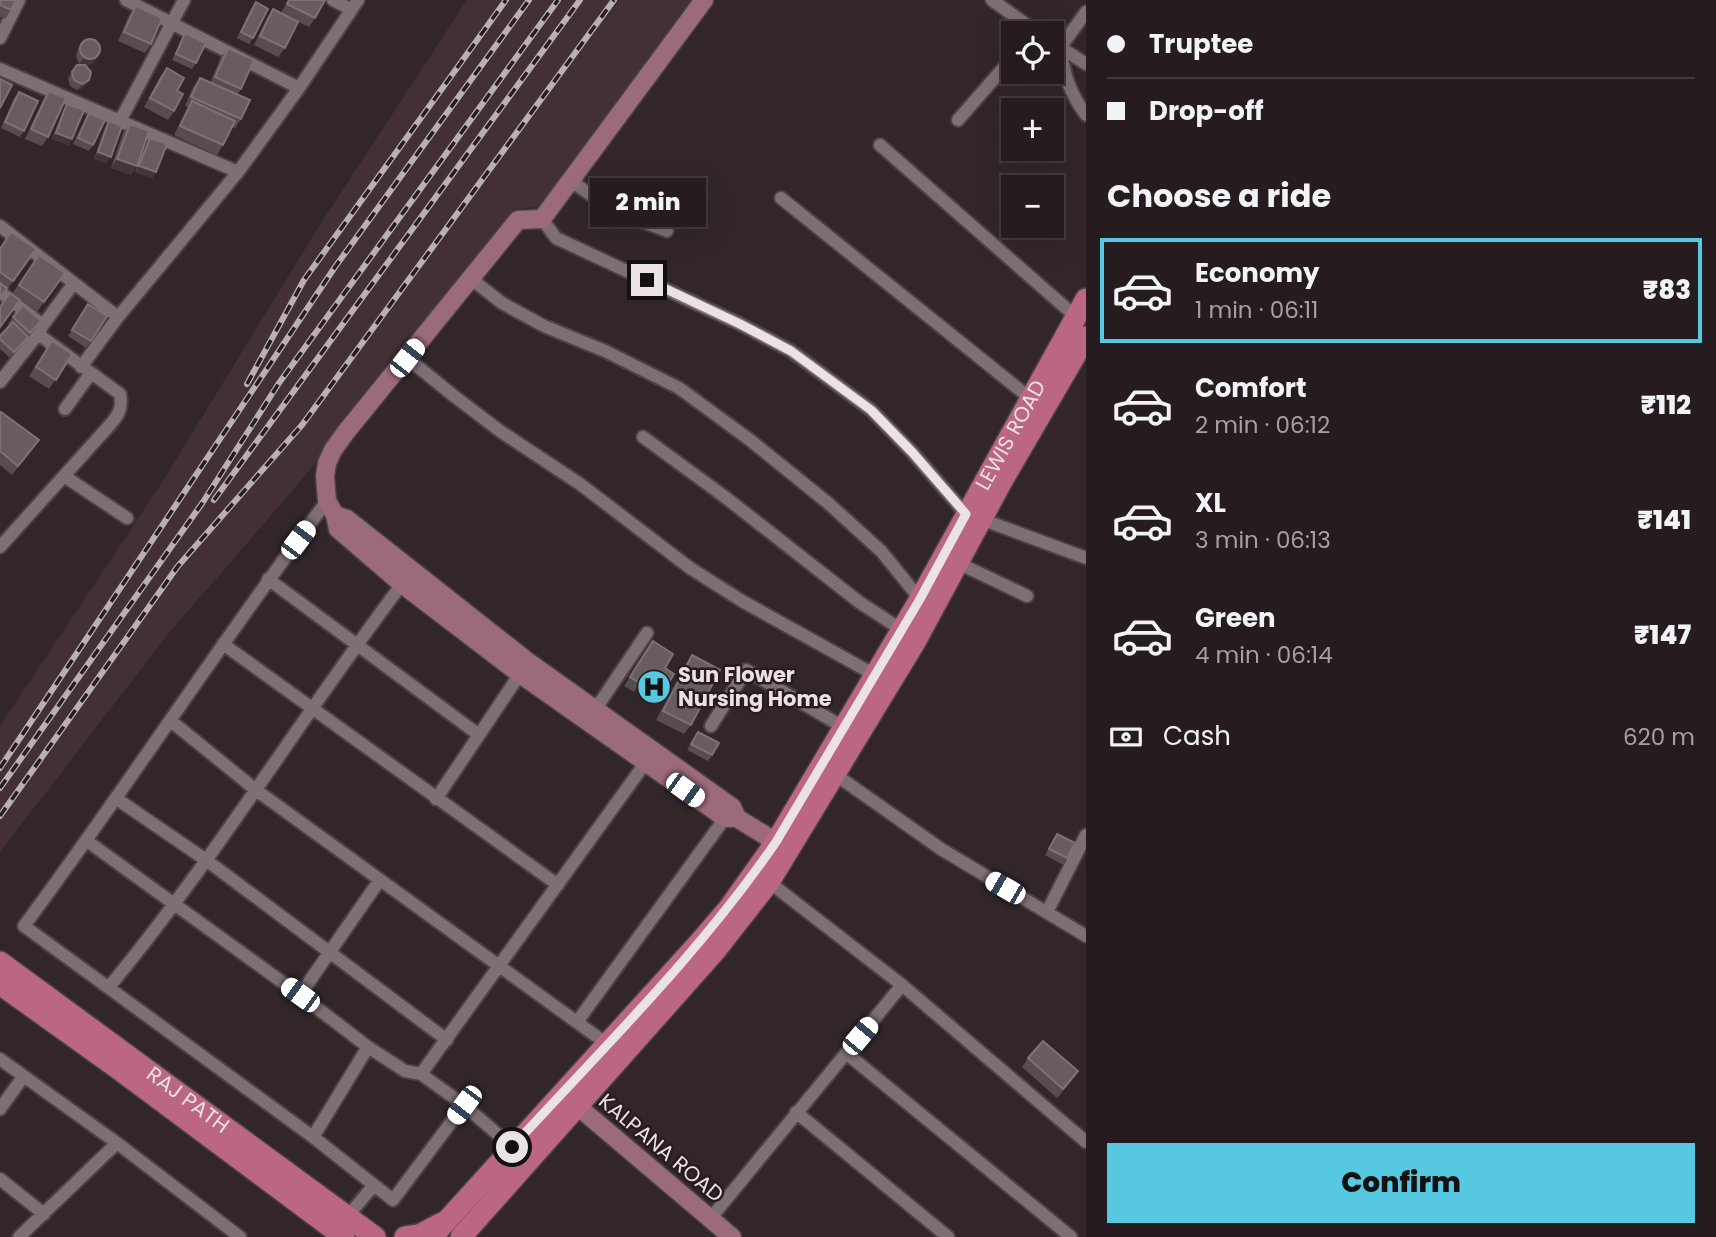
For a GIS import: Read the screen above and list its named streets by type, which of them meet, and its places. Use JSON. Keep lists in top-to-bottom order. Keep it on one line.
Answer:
{"streets":{"main road":["LEWIS ROAD","RAJ PATH"],"street":["KALPANA ROAD"]},"crossings":[["LEWIS ROAD","KALPANA ROAD"]],"places":{"hospital":["Sun Flower Nursing Home"]},"page":{"banner":["Truptee","Drop-off"],"map_buttons":["+","−"],"heading":"Choose a ride","bubble":"2 min","list":[{"name":"Economy","note":"1 min · 06:11","value":"₹83"},{"name":"Comfort","note":"2 min · 06:12","value":"₹112"},{"name":"XL","note":"3 min · 06:13","value":"₹141"},{"name":"Green","note":"4 min · 06:14","value":"₹147"}],"pay":["Cash","620 m"],"buttons":"Confirm"}}
